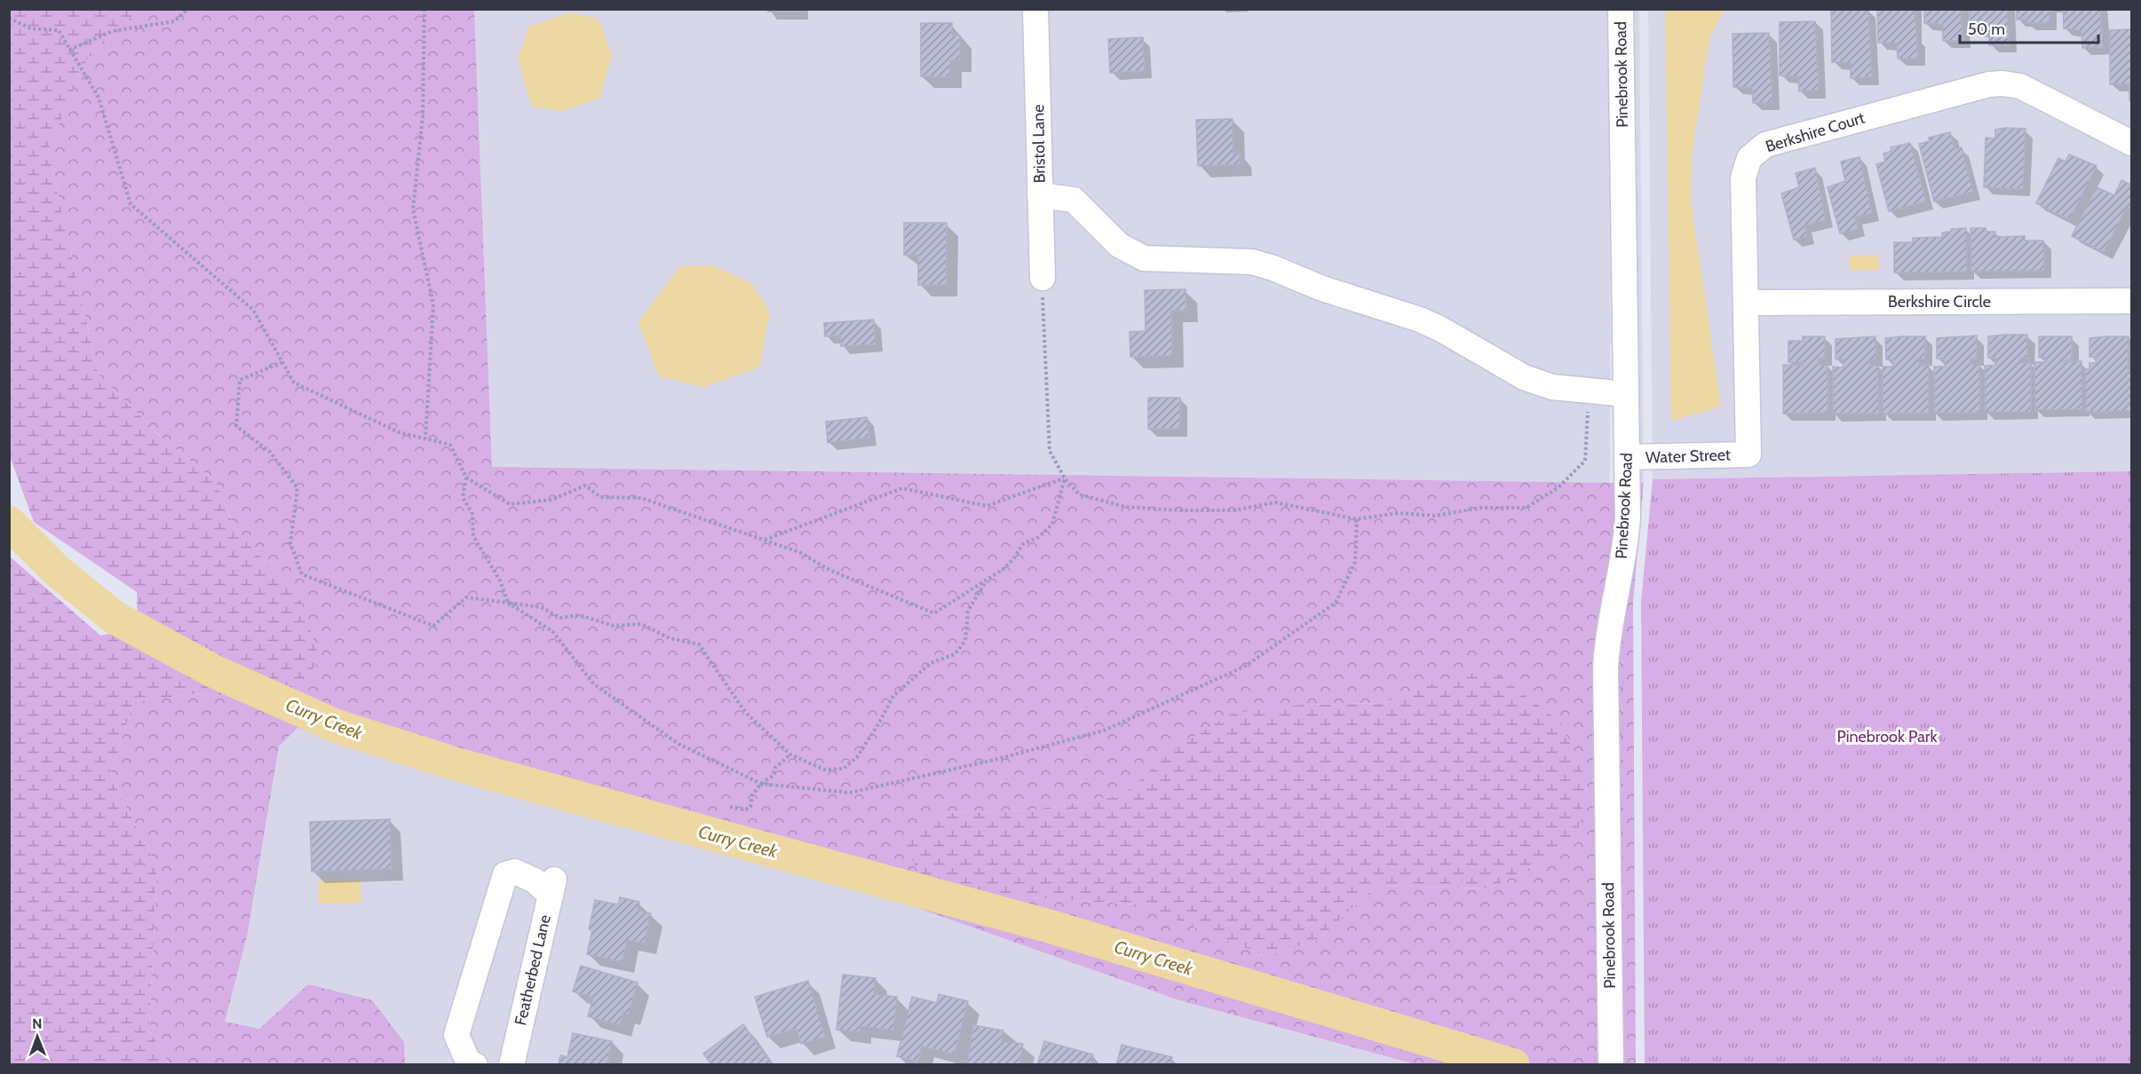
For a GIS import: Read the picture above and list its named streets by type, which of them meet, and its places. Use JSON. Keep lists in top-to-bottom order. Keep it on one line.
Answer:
{"streets":{"street":["Pinebrook Road","Berkshire Court","Bristol Lane","Berkshire Circle","Water Street","Featherbed Lane"]},"crossings":[["Pinebrook Road","Water Street"],["Berkshire Court","Berkshire Circle"],["Berkshire Court","Water Street"]],"water":["Curry Creek"],"parks":["Pinebrook Park"],"scale_bar":"50 m","north":"top"}
